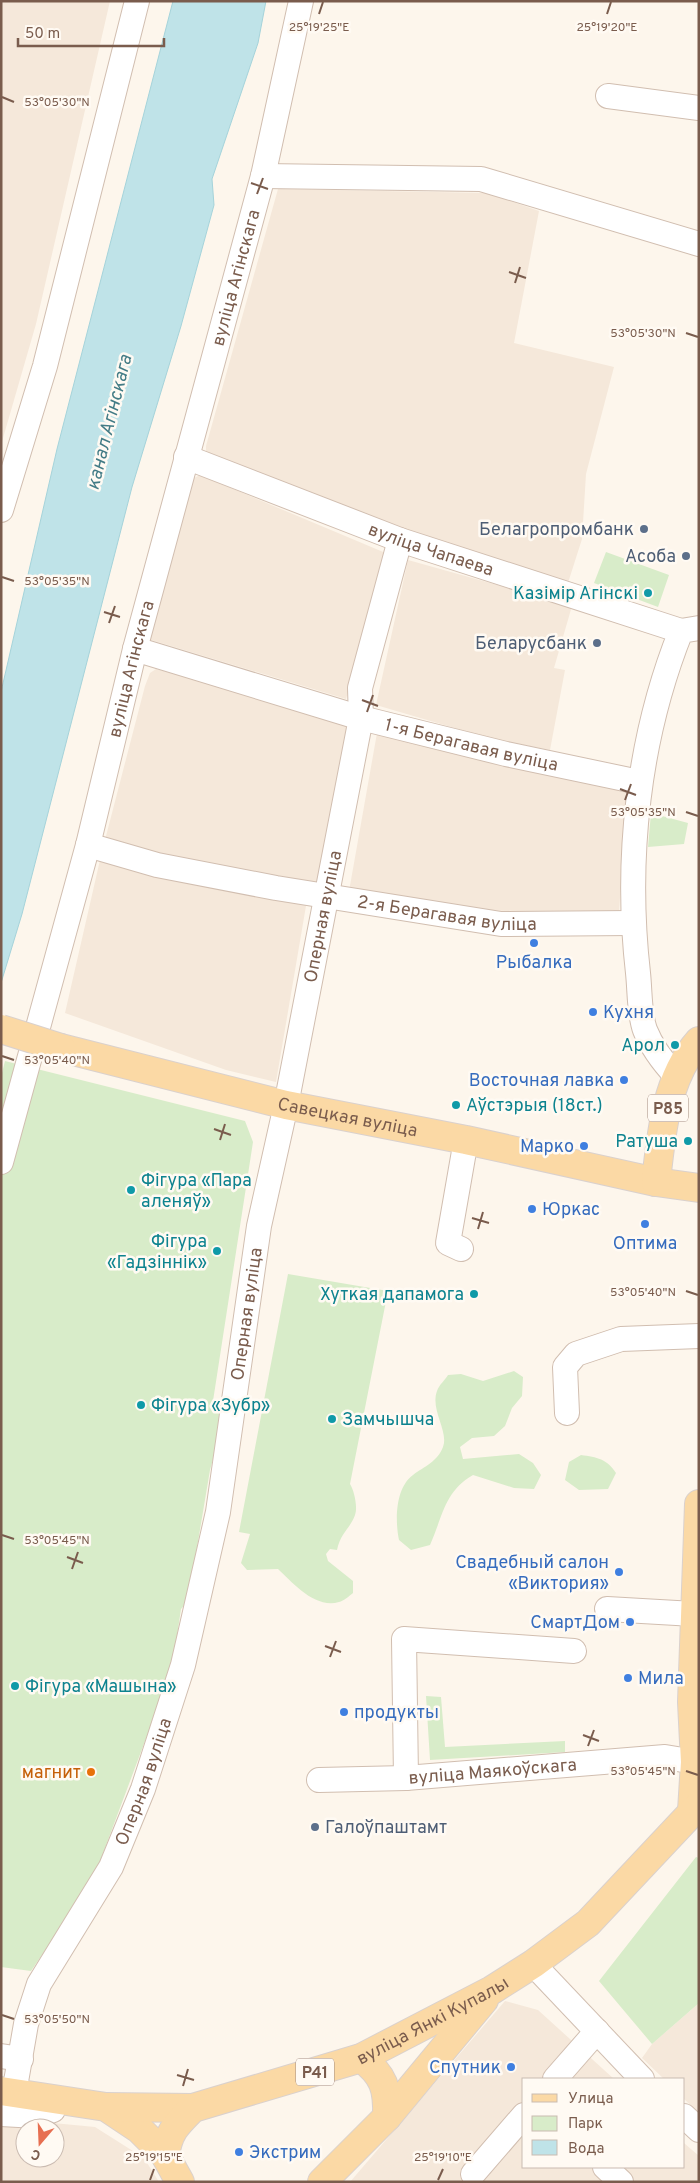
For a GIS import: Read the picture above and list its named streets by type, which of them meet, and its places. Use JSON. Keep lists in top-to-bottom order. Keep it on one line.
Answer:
{"streets":{"main road":["Р85","Савецкая вуліца","вуліца Янкі Купалы","Р41"],"street":["вуліца Агінскага","вуліца Чапаева","1-я Берагавая вуліца","2-я Берагавая вуліца","Оперная вуліца","вуліца Маякоўскага"]},"crossings":[["вуліца Агінскага","вуліца Чапаева"],["вуліца Агінскага","1-я Берагавая вуліца"],["вуліца Агінскага","2-я Берагавая вуліца"],["вуліца Чапаева","Оперная вуліца"],["1-я Берагавая вуліца","Оперная вуліца"],["2-я Берагавая вуліца","Оперная вуліца"],["Оперная вуліца","Савецкая вуліца"],["Оперная вуліца","Р41"],["Р85","Савецкая вуліца"],["вуліца Янкі Купалы","Р41"]],"water":["канал Агінскага"],"places":["Белагропромбанк","Асоба","Казімір Агінскі","Беларусбанк","Рыбалка","Кухня","Арол","Восточная лавка","Аўстэрыя (18ст.)","Ратуша","Марко","Фігура «Пара аленяў»","Юркас","Оптима","Фігура «Гадзіннік»","Хуткая дапамога","Фігура «Зубр»","Замчышча","Свадебный салон «Виктория»","СмартДом","Мила","Фігура «Машына»","продукты","магнит","Галоўпаштамт","Спутник","Экстрим"],"legend":["Улица","Парк","Вода"],"scale_bar":"50 m","north":"bottom","coordinates":["25°19'20\"E","25°19'25\"E","53°05'30\"N","53°05'35\"N","53°05'40\"N","53°05'45\"N","53°05'50\"N","25°19'15\"E","25°19'10\"E"]}
